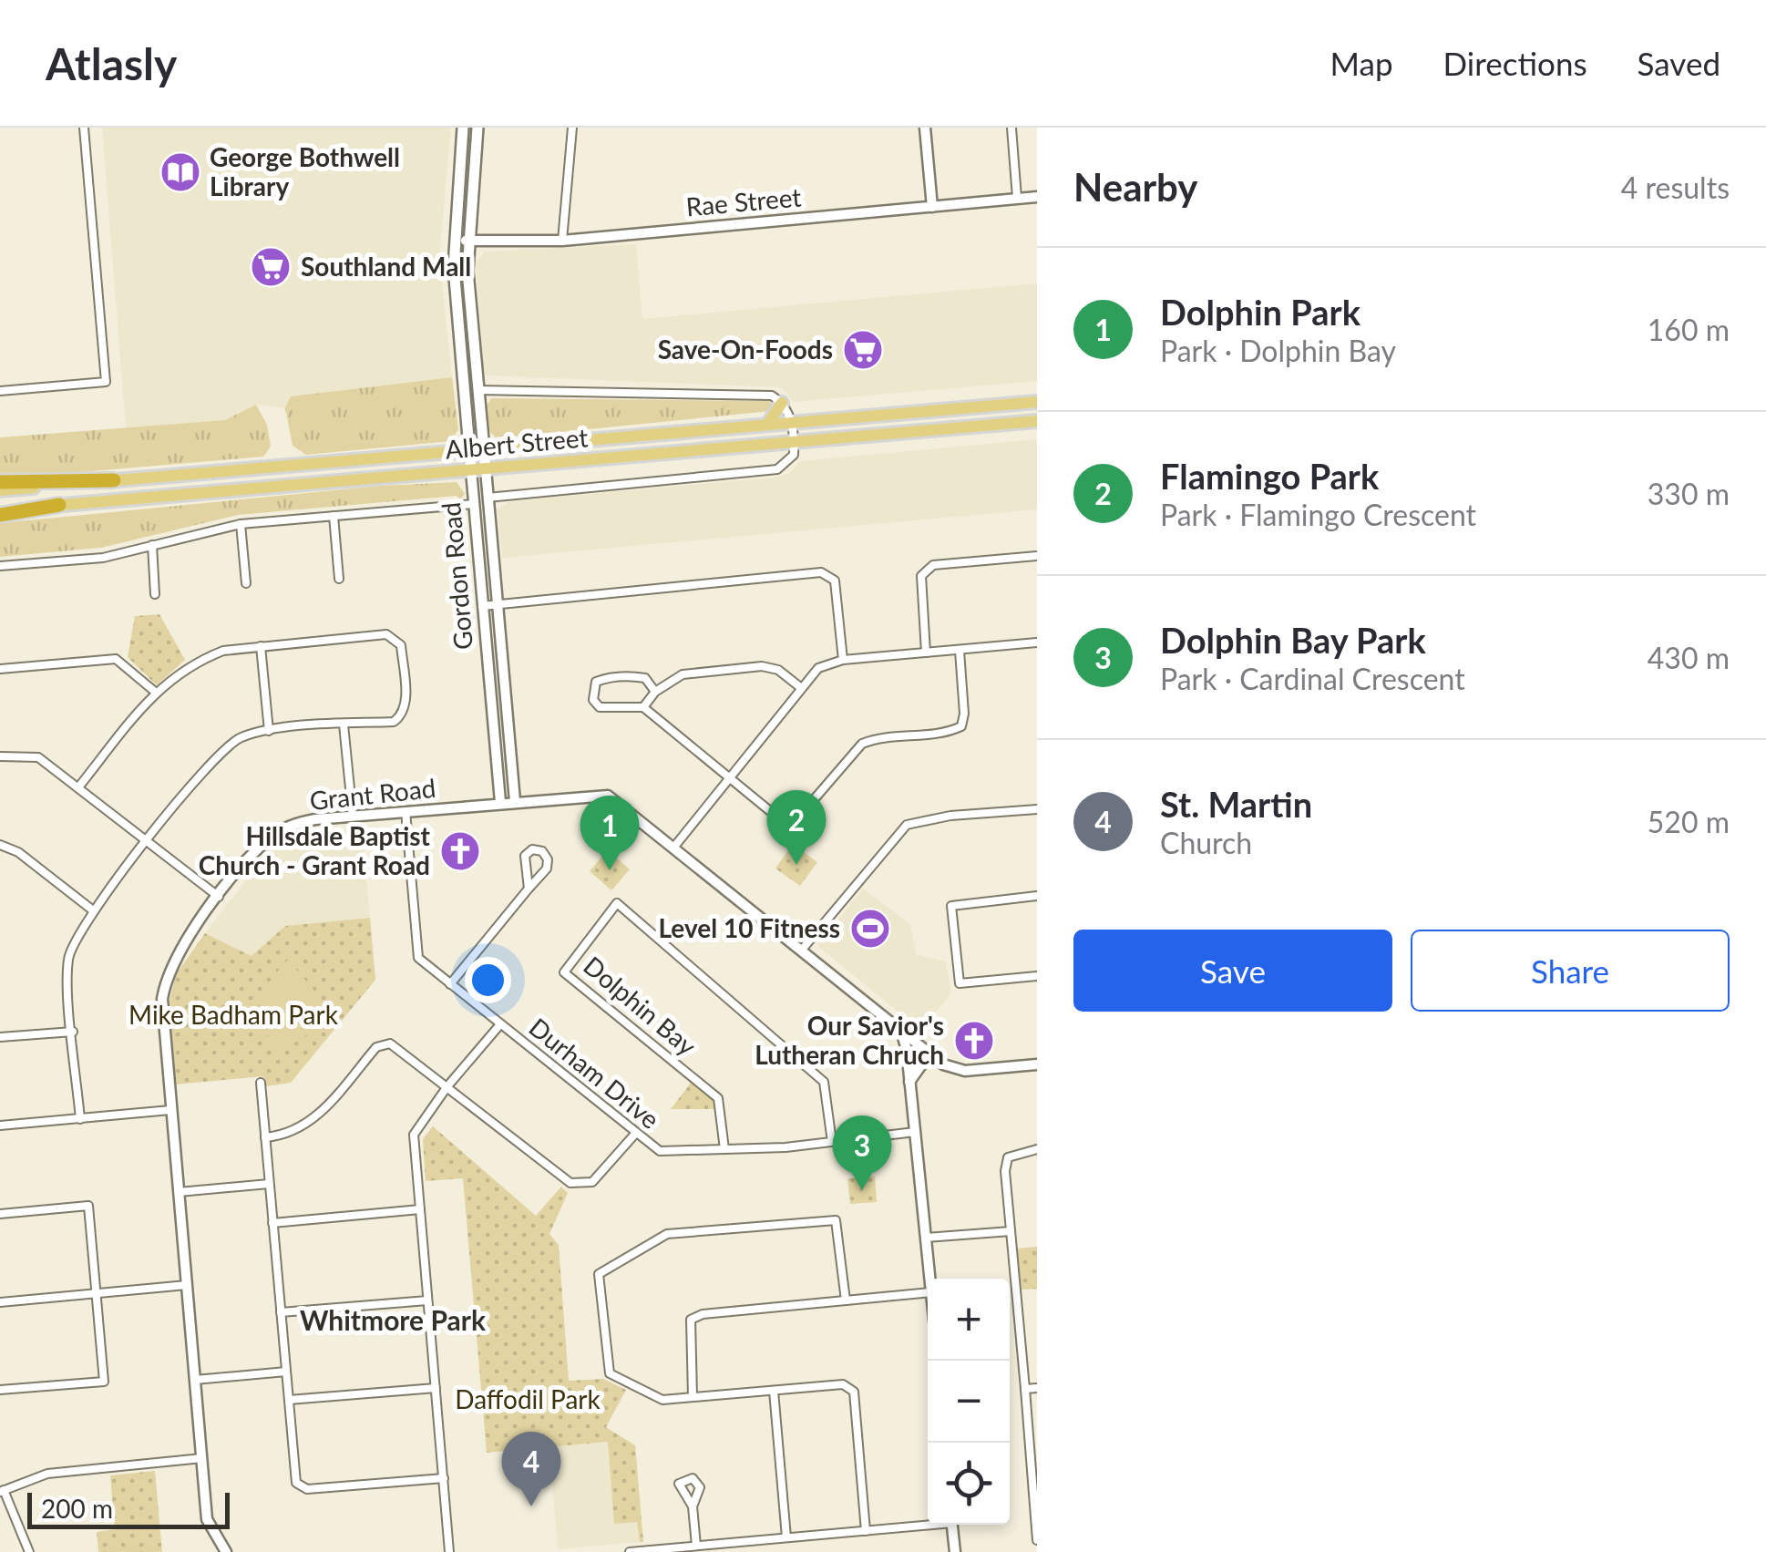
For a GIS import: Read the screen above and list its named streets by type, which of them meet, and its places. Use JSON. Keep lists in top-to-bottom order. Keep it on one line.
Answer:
{"streets":{"main road":["Albert Street","Gordon Road"],"street":["Rae Street","Grant Road","Dolphin Bay","Durham Drive"]},"crossings":[["Rae Street","Gordon Road"],["Albert Street","Gordon Road"],["Gordon Road","Grant Road"],["Grant Road","Durham Drive"],["Dolphin Bay","Durham Drive"]],"districts":["Whitmore Park"],"parks":["Mike Badham Park","Daffodil Park"],"places":{"library":["George Bothwell Library"],"supermarket":["Southland Mall","Save-On-Foods"],"church":["Hillsdale Baptist Church - Grant Road","Our Savior's Lutheran Chruch"],"sports":["Level 10 Fitness"]},"scale_bar":"200 m","page":{"header":"Atlasly","nav":["Map","Directions","Saved"],"heading":["Nearby","4 results"],"list":[{"mark":"1","name":"Dolphin Park","note":"Park · Dolphin Bay","value":"160 m"},{"mark":"2","name":"Flamingo Park","note":"Park · Flamingo Crescent","value":"330 m"},{"mark":"3","name":"Dolphin Bay Park","note":"Park · Cardinal Crescent","value":"430 m"},{"mark":"4","name":"St. Martin","note":"Church","value":"520 m"}],"pins":["2","1","3","4"],"buttons":["Save","Share"],"map_buttons":["+","−"],"scale":"200 m"}}
